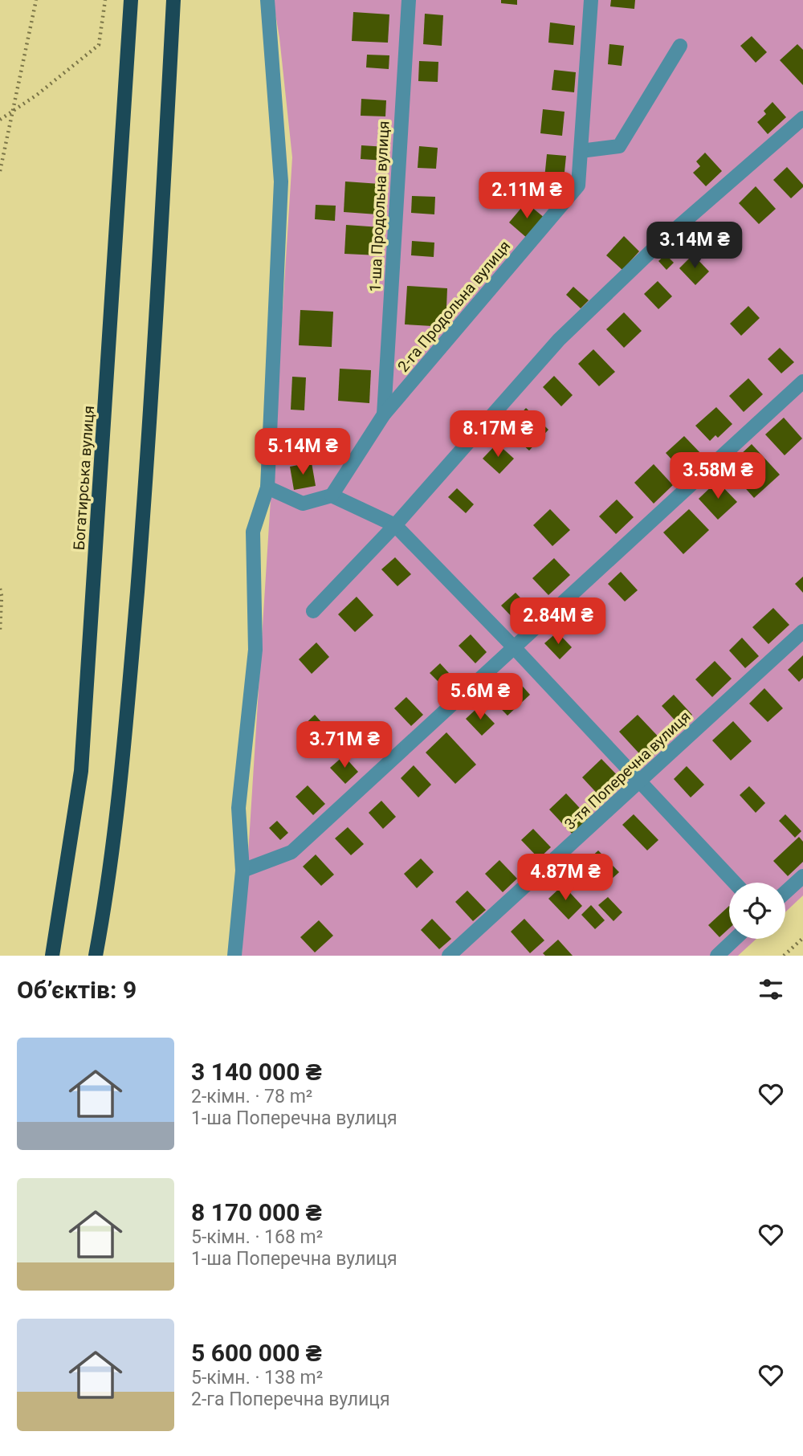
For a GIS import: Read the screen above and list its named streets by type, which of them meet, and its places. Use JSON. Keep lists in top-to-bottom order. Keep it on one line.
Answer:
{"streets":{"main road":["Богатирська вулиця"],"street":["1-ша Продольна вулиця","2-га Продольна вулиця","3-тя Поперечна вулиця"]},"crossings":[["1-ша Продольна вулиця","2-га Продольна вулиця"]],"page":{"price":["2.11M ₴","3.14M ₴","8.17M ₴","5.14M ₴","3.58M ₴","2.84M ₴","5.6M ₴","3.71M ₴","4.87M ₴"],"heading":"Об’єктів: 9","list":[{"name":"3 140 000 ₴","note":"2-кімн. · 78 m² · 1-ша Поперечна вулиця"},{"name":"8 170 000 ₴","note":"5-кімн. · 168 m² · 1-ша Поперечна вулиця"},{"name":"5 600 000 ₴","note":"5-кімн. · 138 m² · 2-га Поперечна вулиця"}]}}
